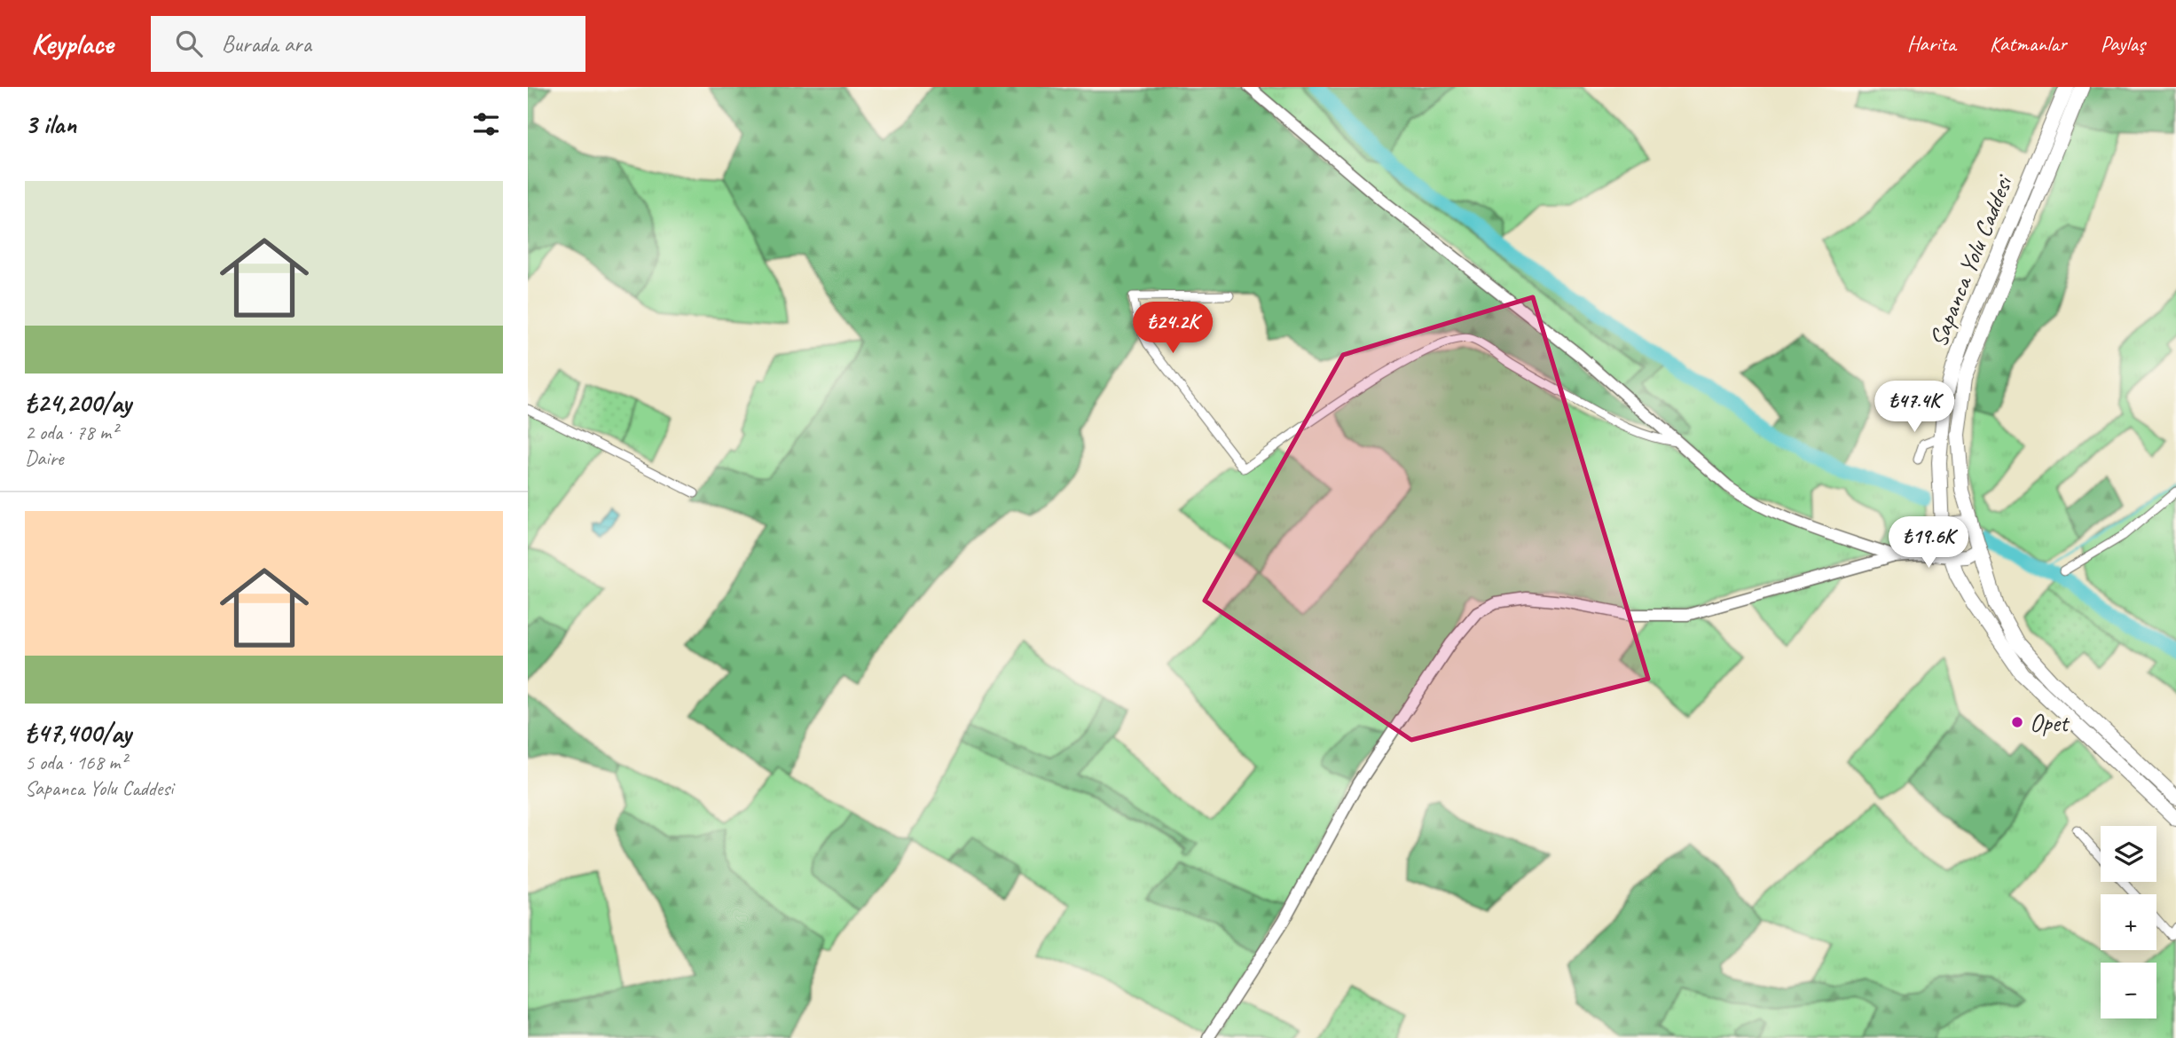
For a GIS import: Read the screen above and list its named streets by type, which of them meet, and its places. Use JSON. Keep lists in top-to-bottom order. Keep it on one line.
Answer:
{"streets":{"highway":["Sapanca Yolu Caddesi"]},"places":["Opet"],"page":{"header":"Keyplace","search":"Burada ara","nav":["Harita","Katmanlar","Paylaş"],"heading":"3 ilan","list":[{"name":"₺24,200/ay","note":"2 oda · 78 m² · Daire"},{"name":"₺47,400/ay","note":"5 oda · 168 m² · Sapanca Yolu Caddesi"}],"price":["₺24.2K","₺47.4K","₺19.6K"],"map_buttons":["+","−"]}}
